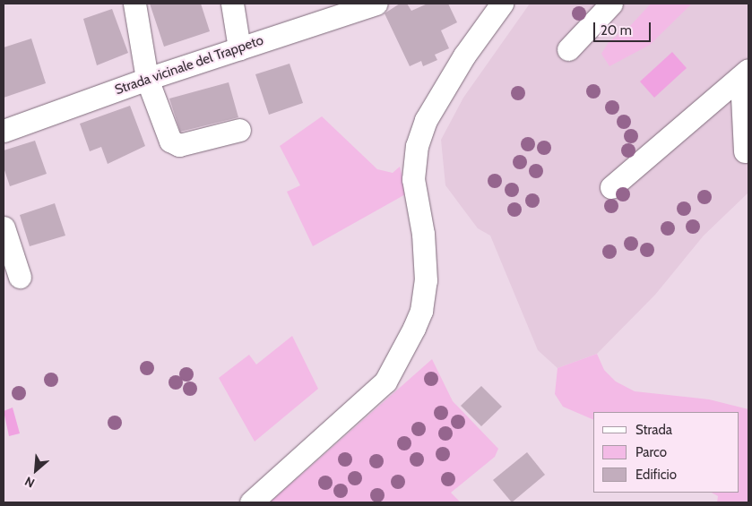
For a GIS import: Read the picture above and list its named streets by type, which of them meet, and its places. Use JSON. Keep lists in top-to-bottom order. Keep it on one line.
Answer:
{"streets":{"street":["Strada vicinale del Trappeto"]},"legend":["Strada","Parco","Edificio"],"scale_bar":"20 m","north":"bottom left"}
